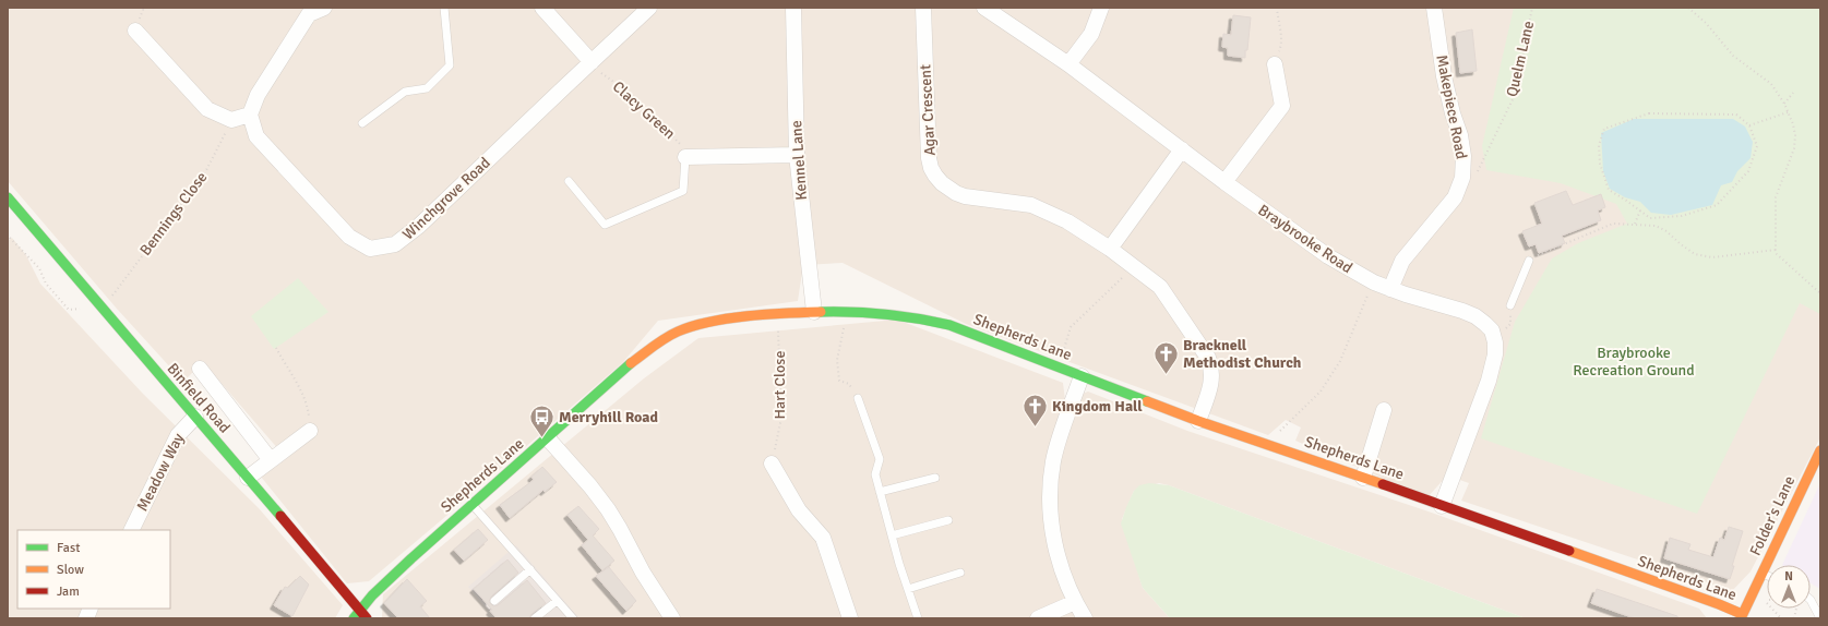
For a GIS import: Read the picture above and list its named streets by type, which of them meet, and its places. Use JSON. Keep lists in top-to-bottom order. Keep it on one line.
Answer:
{"streets":{"street":["Makepiece Road","Agar Crescent","Kennel Lane","Winchgrove Road","Braybrooke Road","Shepherds Lane","Binfield Road","Meadow Way","Folder's Lane"],"path":["Quelm Lane","Clacy Green","Bennings Close","Hart Close"]},"crossings":[["Makepiece Road","Braybrooke Road"],["Clacy Green","Winchgrove Road"],["Agar Crescent","Shepherds Lane"],["Kennel Lane","Shepherds Lane"],["Braybrooke Road","Shepherds Lane"],["Shepherds Lane","Hart Close"],["Shepherds Lane","Binfield Road"],["Shepherds Lane","Folder's Lane"],["Binfield Road","Meadow Way"]],"parks":["Braybrooke Recreation Ground"],"places":{"church":["Bracknell Methodist Church","Kingdom Hall"],"bus stop":["Merryhill Road"]},"legend":["Fast","Slow","Jam"],"north":"top"}
